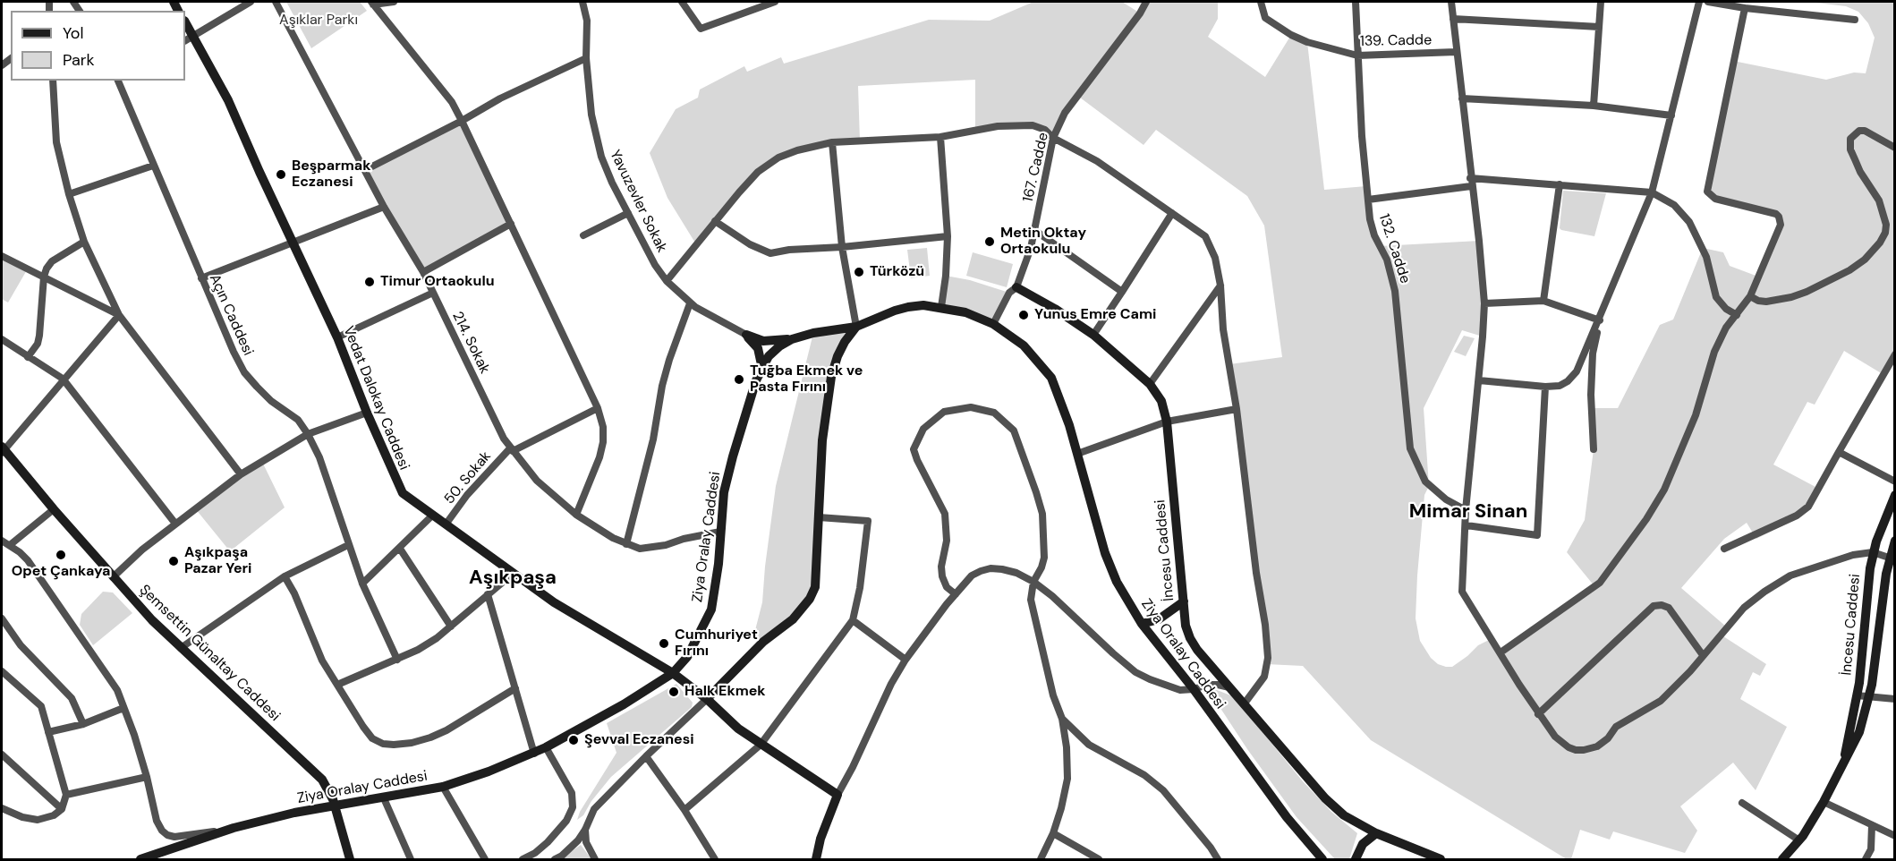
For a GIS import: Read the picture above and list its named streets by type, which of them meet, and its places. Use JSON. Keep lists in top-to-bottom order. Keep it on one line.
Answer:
{"streets":{"main road":["Vedat Dalokay Caddesi","Ziya Oralay Caddesi","İncesu Caddesi","Şemsettin Günaltay Caddesi"],"street":["139. Cadde","167. Cadde","Yavuzevler Sokak","132. Cadde","Açın Caddesi","214. Sokak","50. Sokak"]},"crossings":[["139. Cadde","132. Cadde"],["167. Cadde","Ziya Oralay Caddesi"],["167. Cadde","İncesu Caddesi"],["214. Sokak","50. Sokak"],["214. Sokak","Ziya Oralay Caddesi"],["Vedat Dalokay Caddesi","50. Sokak"],["Vedat Dalokay Caddesi","Ziya Oralay Caddesi"],["Ziya Oralay Caddesi","Şemsettin Günaltay Caddesi"]],"districts":["Mimar Sinan","Aşıkpaşa"],"parks":["Aşıklar Parkı"],"places":["Beşparmak Eczanesi","Metin Oktay Ortaokulu","Türközü","Timur Ortaokulu","Yunus Emre Cami","Tuğba Ekmek ve Pasta Fırını","Opet Çankaya","Aşıkpaşa Pazar Yeri","Cumhuriyet Fırını","Halk Ekmek","Şevval Eczanesi"],"legend":["Yol","Park"]}
